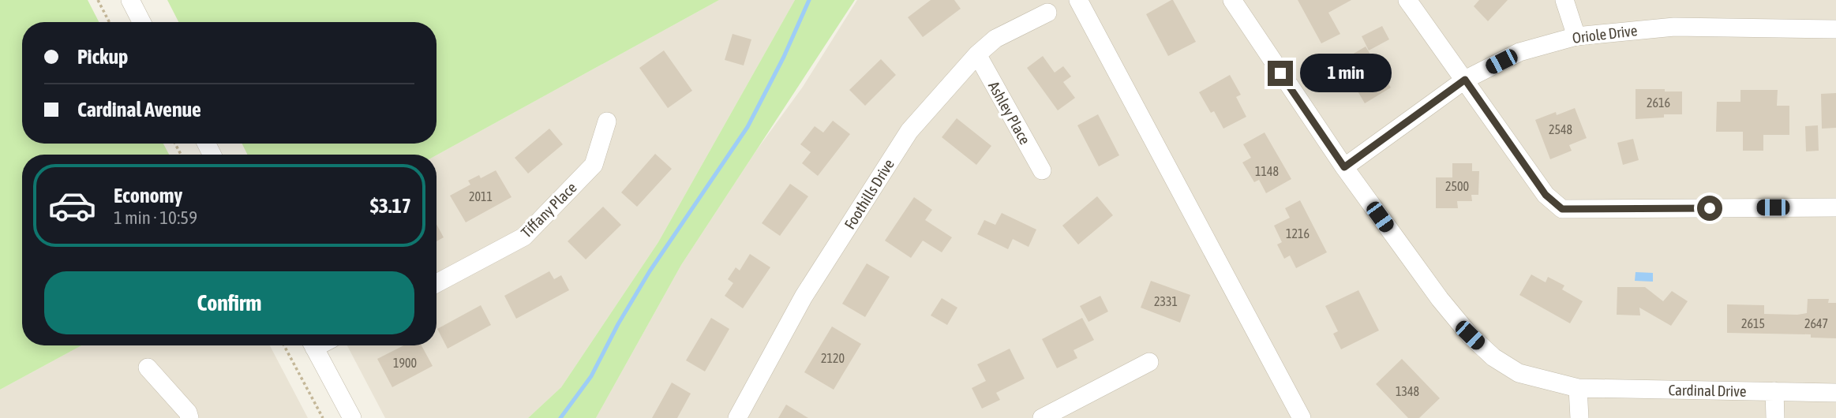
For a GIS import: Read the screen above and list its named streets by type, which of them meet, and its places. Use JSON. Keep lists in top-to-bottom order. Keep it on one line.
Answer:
{"streets":{"street":["Oriole Drive","Ashley Place","Foothills Drive","Tiffany Place","Cardinal Drive"]},"crossings":[["Oriole Drive","Cardinal Drive"],["Ashley Place","Foothills Drive"]],"house_numbers":["2616","2548","1148","2500","2011","1216","2331","2615","2647","2120","1900","1348"],"page":{"banner":["Pickup","Cardinal Avenue"],"bubble":"1 min","list":[{"name":"Economy","note":"1 min · 10:59","value":"$3.17"}],"buttons":"Confirm"}}
